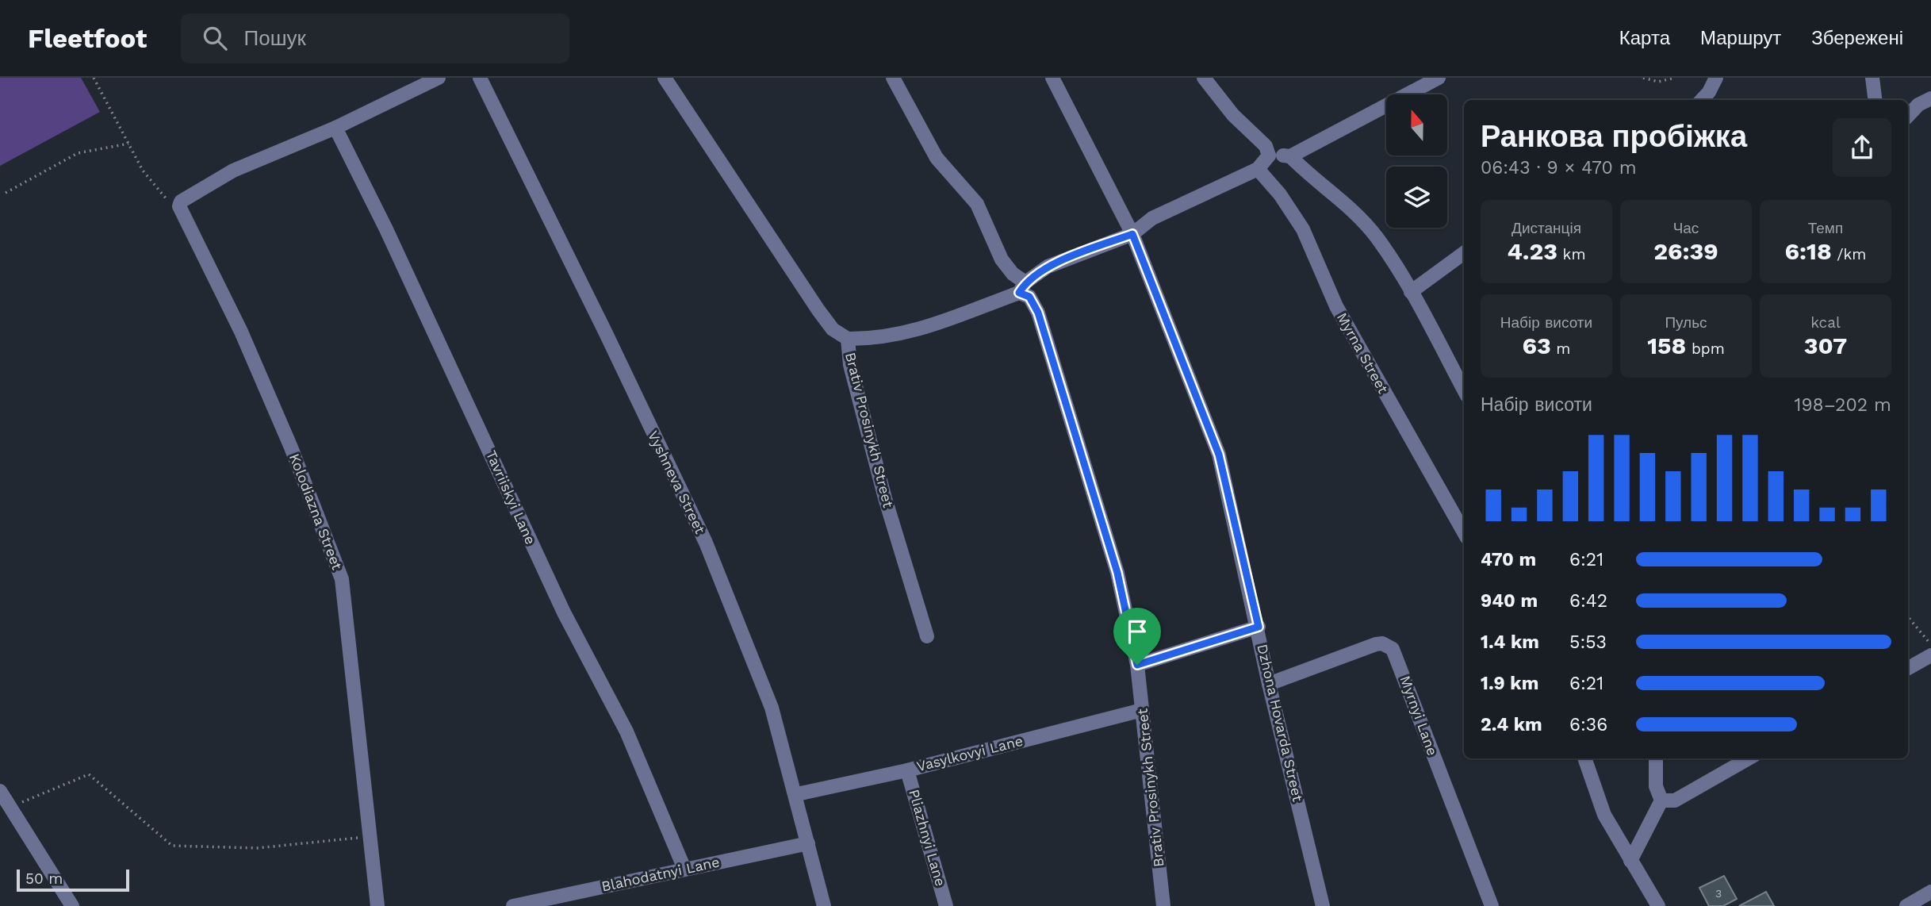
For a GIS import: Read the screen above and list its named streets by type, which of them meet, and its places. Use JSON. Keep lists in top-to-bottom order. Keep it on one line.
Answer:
{"streets":{"street":["Myrna Street","Brativ Prosinykh Street","Vyshneva Street","Tavriiskyi Lane","Kolodiazna Street","Myrnyi Lane","Dzhona Hovarda Street","Vasylkovyi Lane","Pliazhnyi Lane","Blahodatnyi Lane"]},"crossings":[["Brativ Prosinykh Street","Vasylkovyi Lane"],["Vyshneva Street","Vasylkovyi Lane"],["Vyshneva Street","Blahodatnyi Lane"],["Tavriiskyi Lane","Blahodatnyi Lane"],["Myrnyi Lane","Dzhona Hovarda Street"],["Vasylkovyi Lane","Pliazhnyi Lane"]],"house_numbers":["3"],"scale_bar":"50 m","north":"top","page":{"header":"Fleetfoot","search":"Пошук","nav":["Карта","Маршрут","Збережені"],"heading":["Ранкова пробіжка","06:43 · 9 × 470 m"],"stats":[["Дистанція","4.23 km"],["Час","26:39"],["Темп","6:18 /km"],["Набір висоти","63 m"],["Пульс","158 bpm"],["kcal","307"]],"chart":["Набір висоти","198–202 m"],"list":[{"name":"470 m","note":"6:21"},{"name":"940 m","note":"6:42"},{"name":"1.4 km","note":"5:53"},{"name":"1.9 km","note":"6:21"},{"name":"2.4 km","note":"6:36"}],"scale":"50 m"}}
